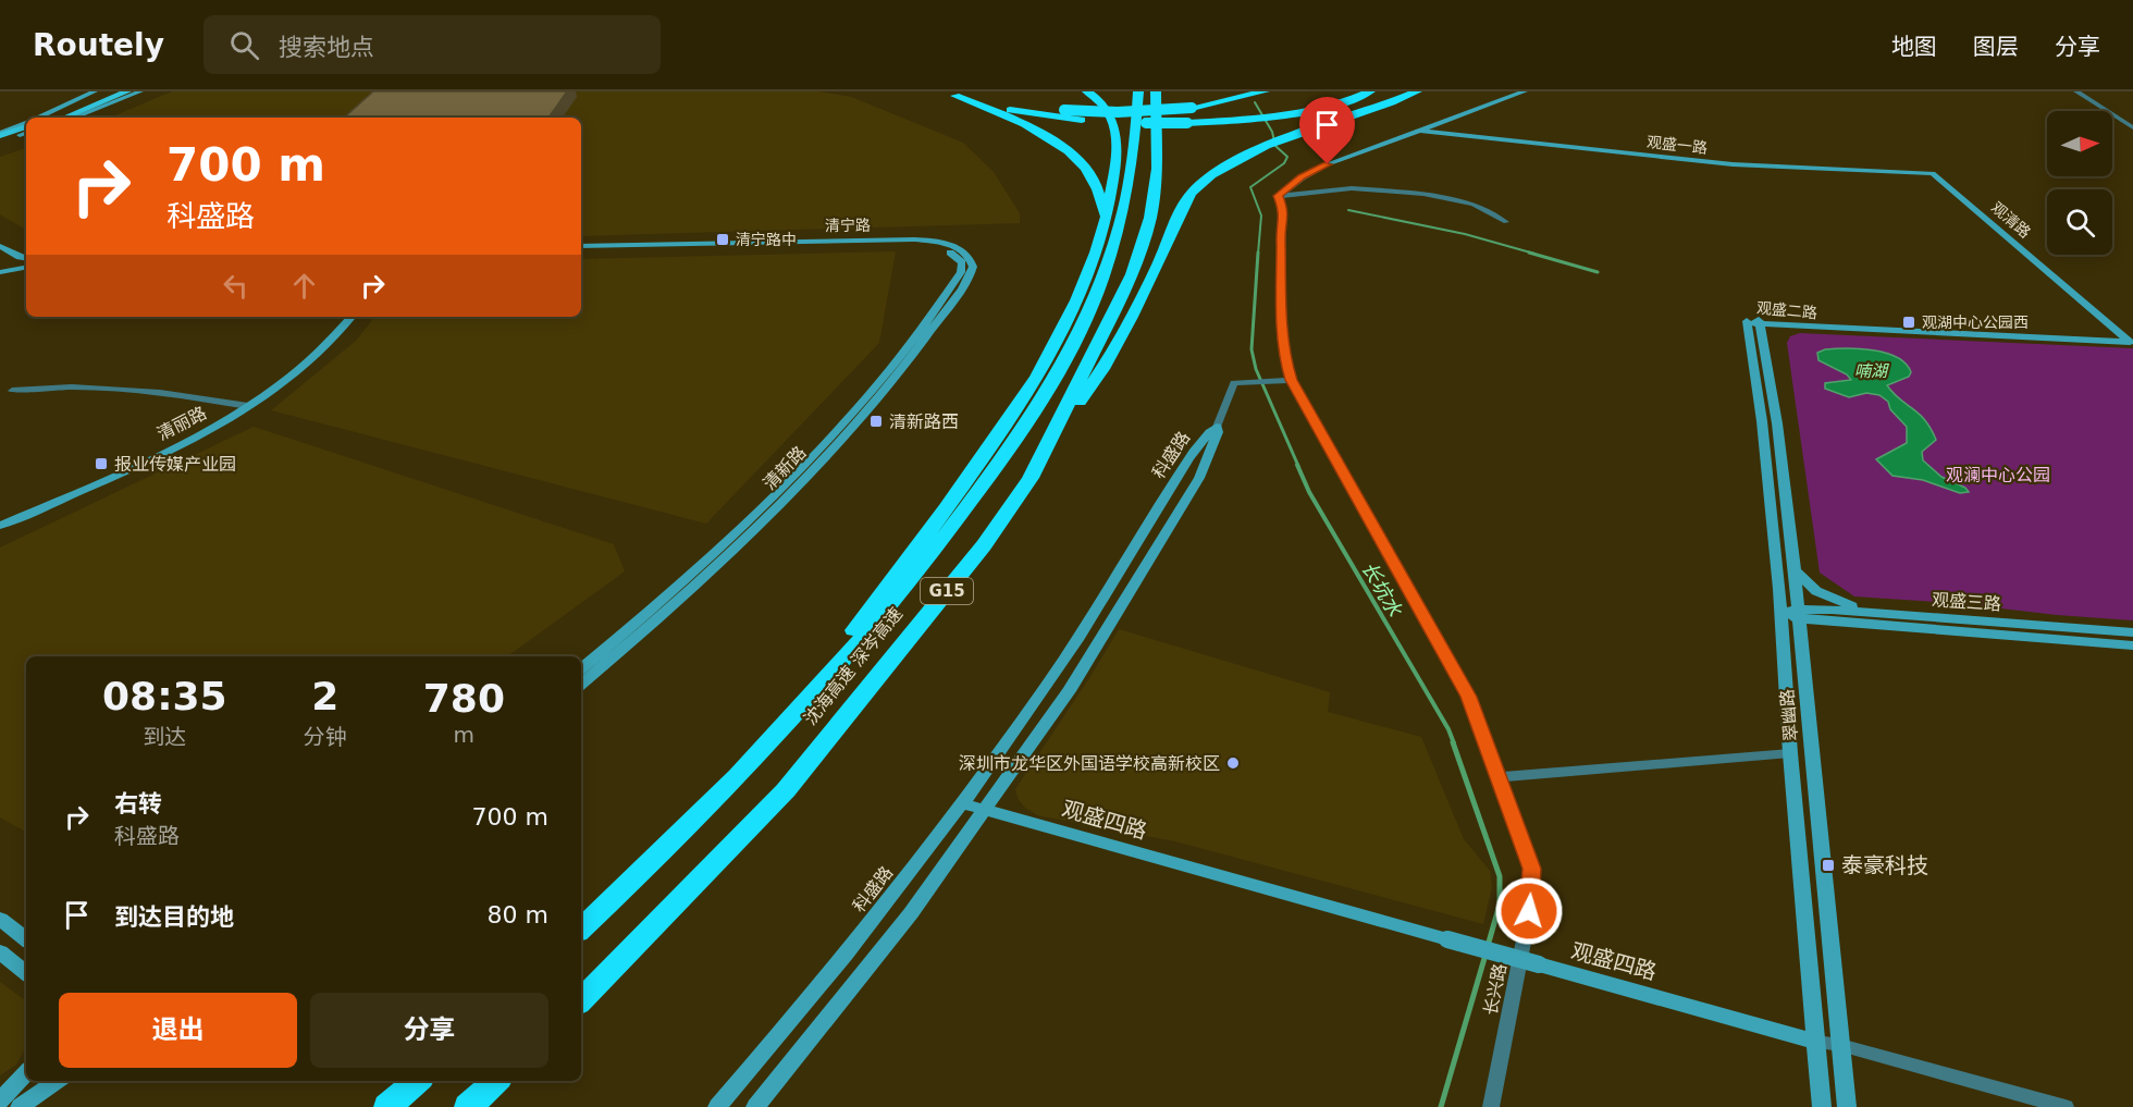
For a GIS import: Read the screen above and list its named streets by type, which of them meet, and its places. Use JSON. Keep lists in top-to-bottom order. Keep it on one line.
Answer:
{"streets":{"highway":["G15","沈海高速 深岑高速"],"street":["观盛一路","观清路","清宁路","观盛二路","清丽路","科盛路","清新路","观盛三路","翠幽路","观盛四路","长兴路"]},"crossings":[["观盛一路","观清路"],["观清路","观盛二路"],["清宁路","清新路"],["观盛二路","翠幽路"],["科盛路","观盛四路"],["观盛三路","翠幽路"],["翠幽路","观盛四路"]],"water":["喃湖","长坑水"],"parks":["观澜中心公园"],"places":{"transit":["清宁路中","观湖中心公园西","清新路西","报业传媒产业园","泰豪科技"],"other":["深圳市龙华区外国语学校高新校区"]},"north":"right","page":{"header":"Routely","search":"搜索地点","nav":["地图","图层","分享"],"turn":["700 m","科盛路"],"eta":["08:35","到达","2","分钟","780","m"],"list":[{"name":"右转","note":"科盛路","value":"700 m"},{"name":"到达目的地","value":"80 m"}],"buttons":["退出","分享"]}}
